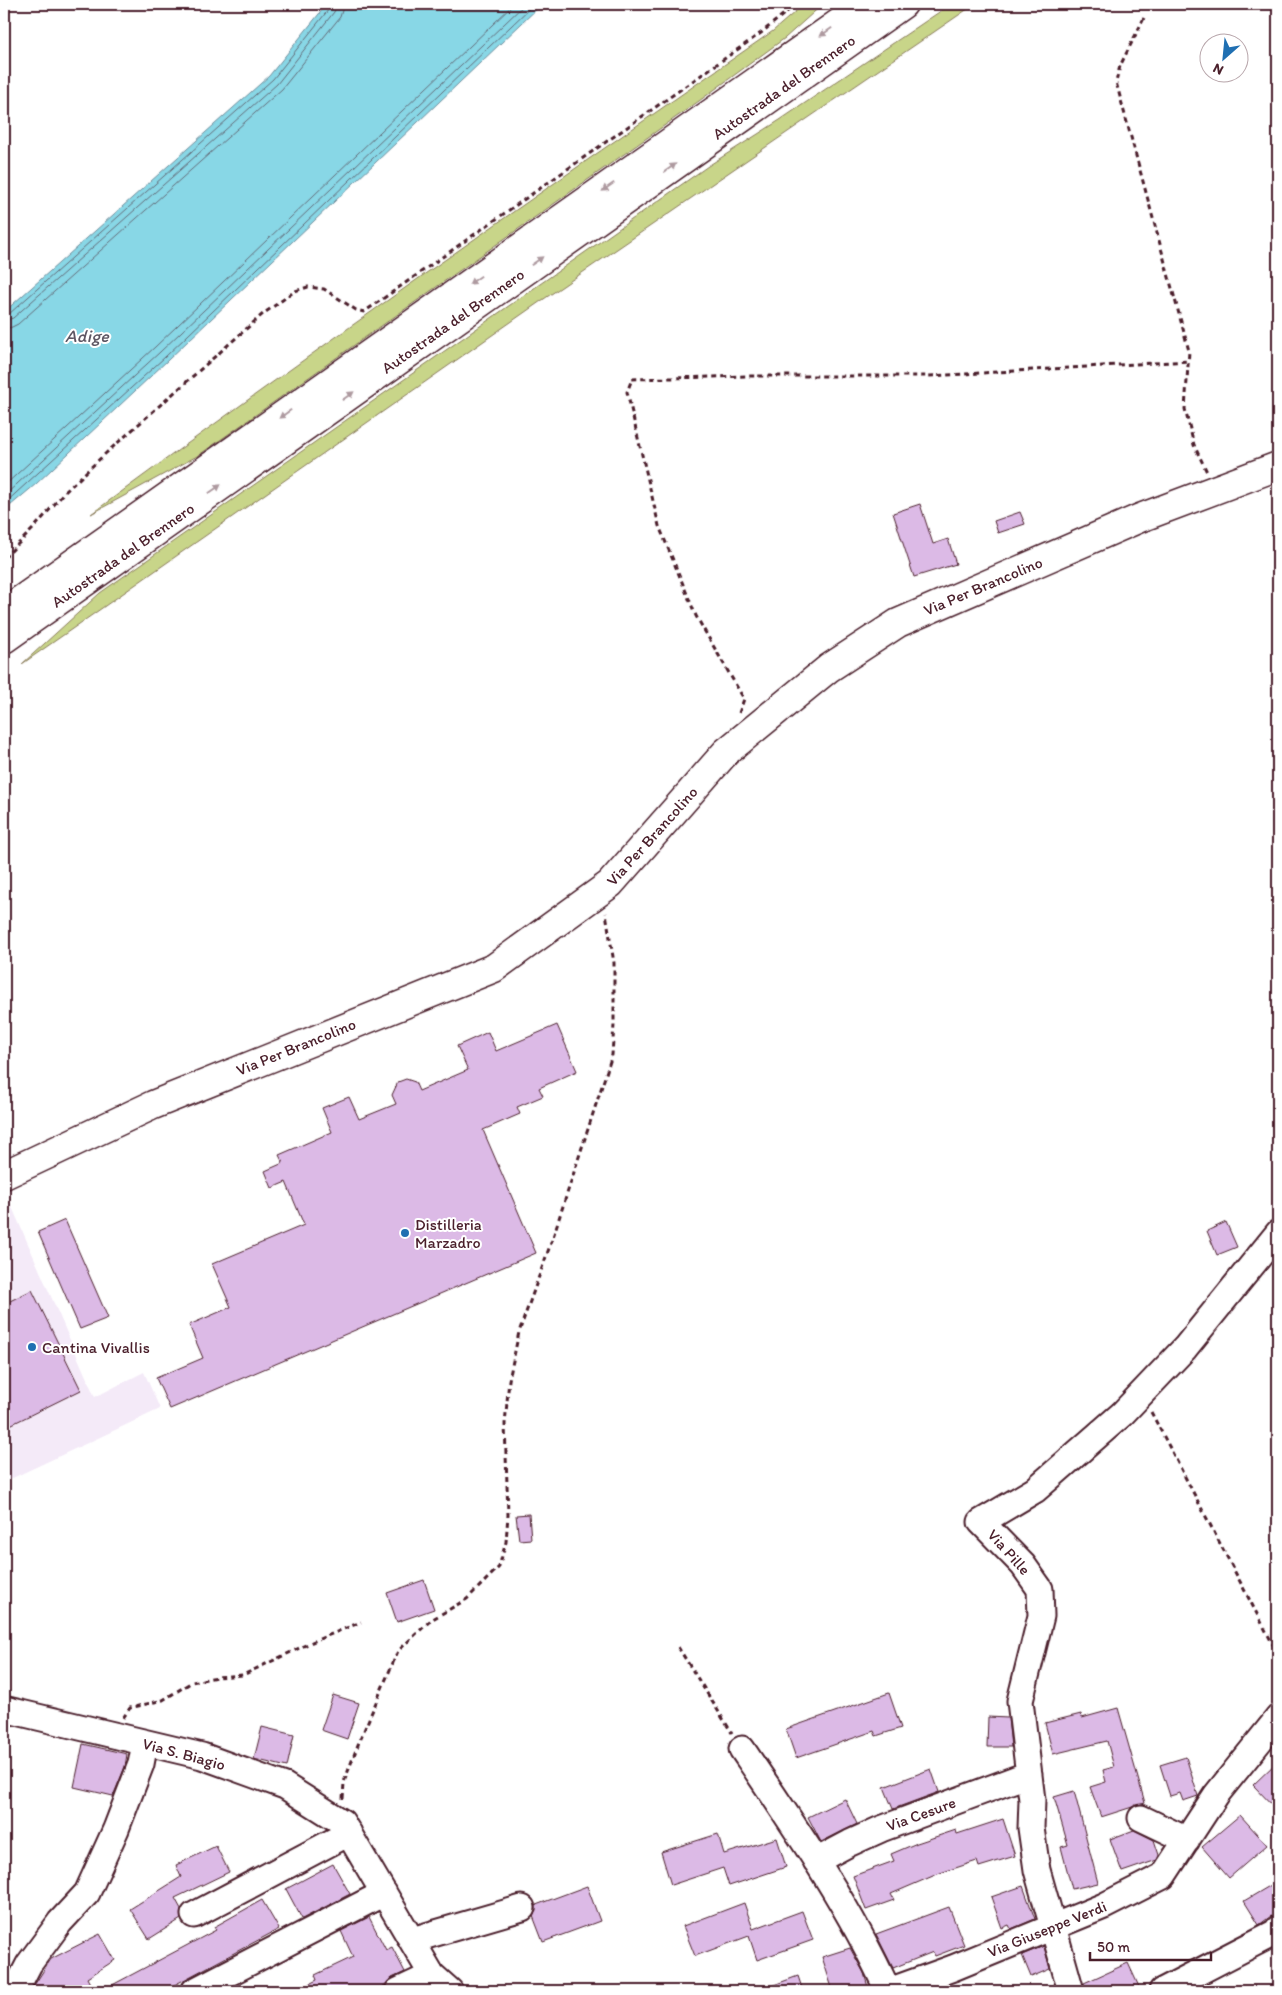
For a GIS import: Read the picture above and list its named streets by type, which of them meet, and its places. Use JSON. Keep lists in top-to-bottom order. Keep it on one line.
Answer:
{"streets":{"main road":["Autostrada del Brennero","Via Per Brancolino"],"street":["Via Pille","Via S. Biagio","Via Cesure","Via Giuseppe Verdi"]},"crossings":[["Via Pille","Via Cesure"],["Via Pille","Via Giuseppe Verdi"]],"water":["Adige"],"places":["Distilleria Marzadro","Cantina Vivallis"],"scale_bar":"50 m","north":"bottom left"}
